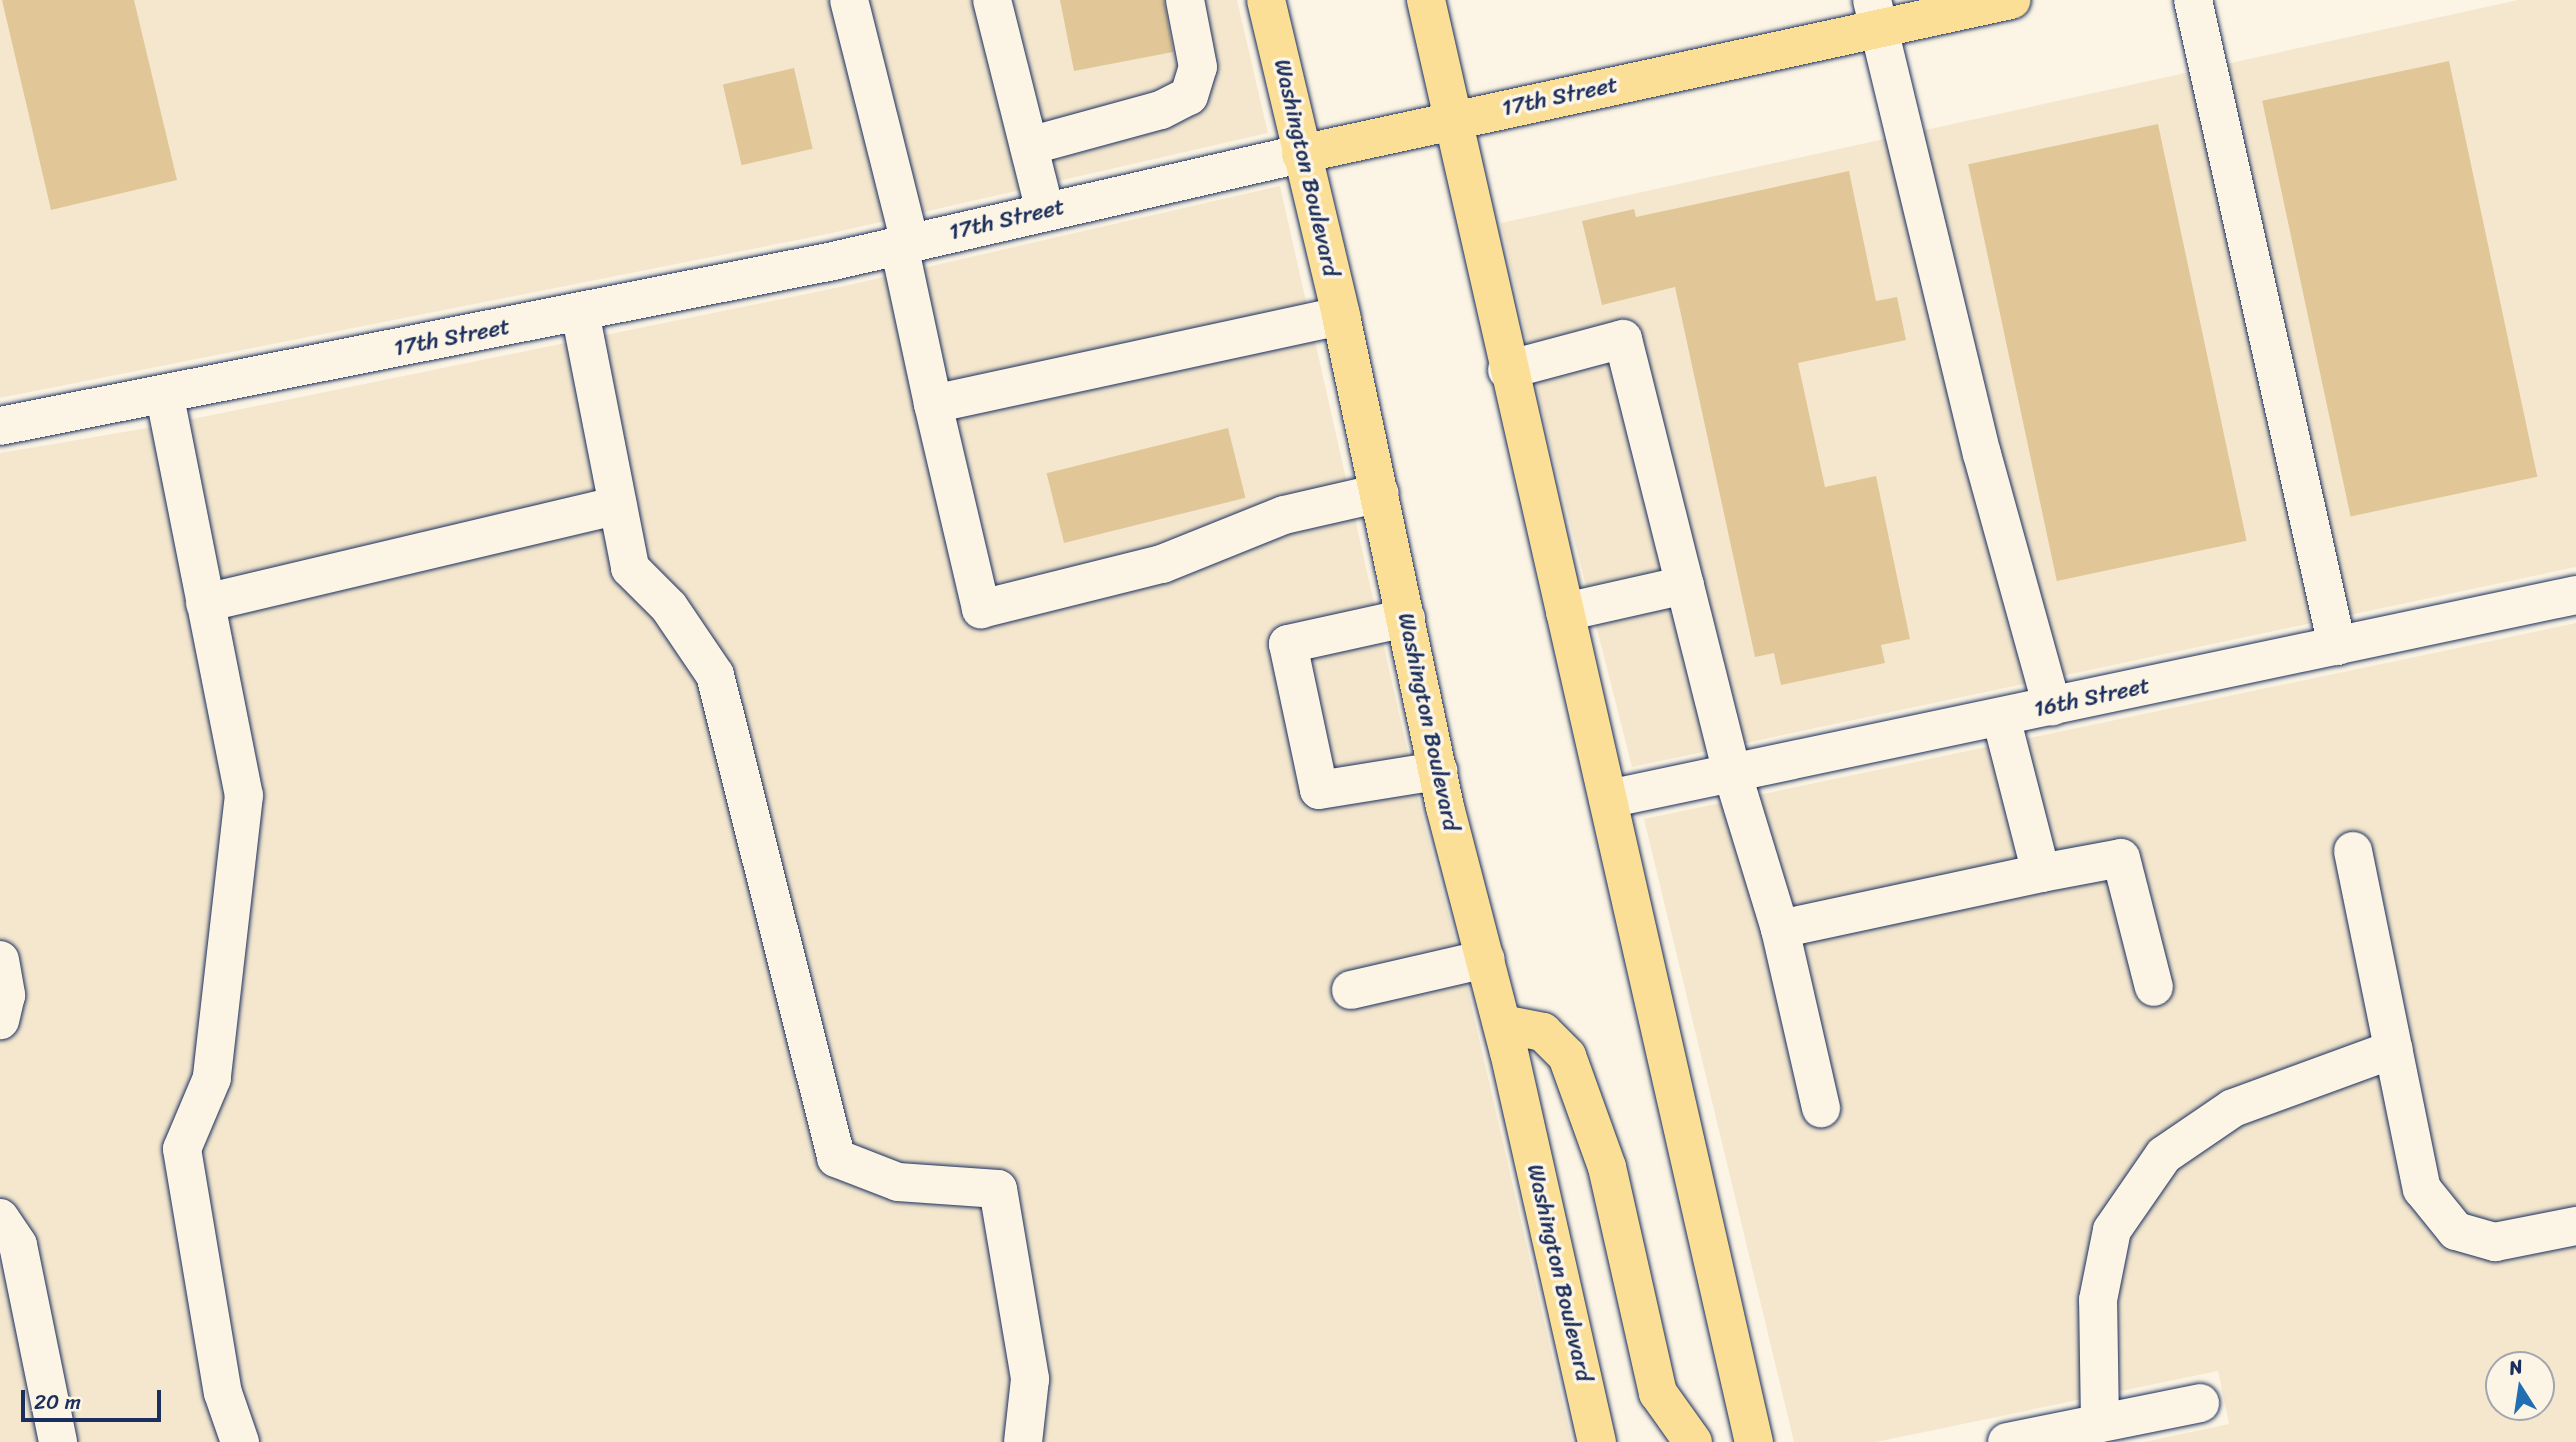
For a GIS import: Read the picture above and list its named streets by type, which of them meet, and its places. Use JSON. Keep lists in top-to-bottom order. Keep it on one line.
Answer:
{"streets":{"main road":["17th Street","Washington Boulevard"],"street":["16th Street"]},"crossings":[["17th Street","Washington Boulevard"]],"scale_bar":"20 m","north":"top"}
